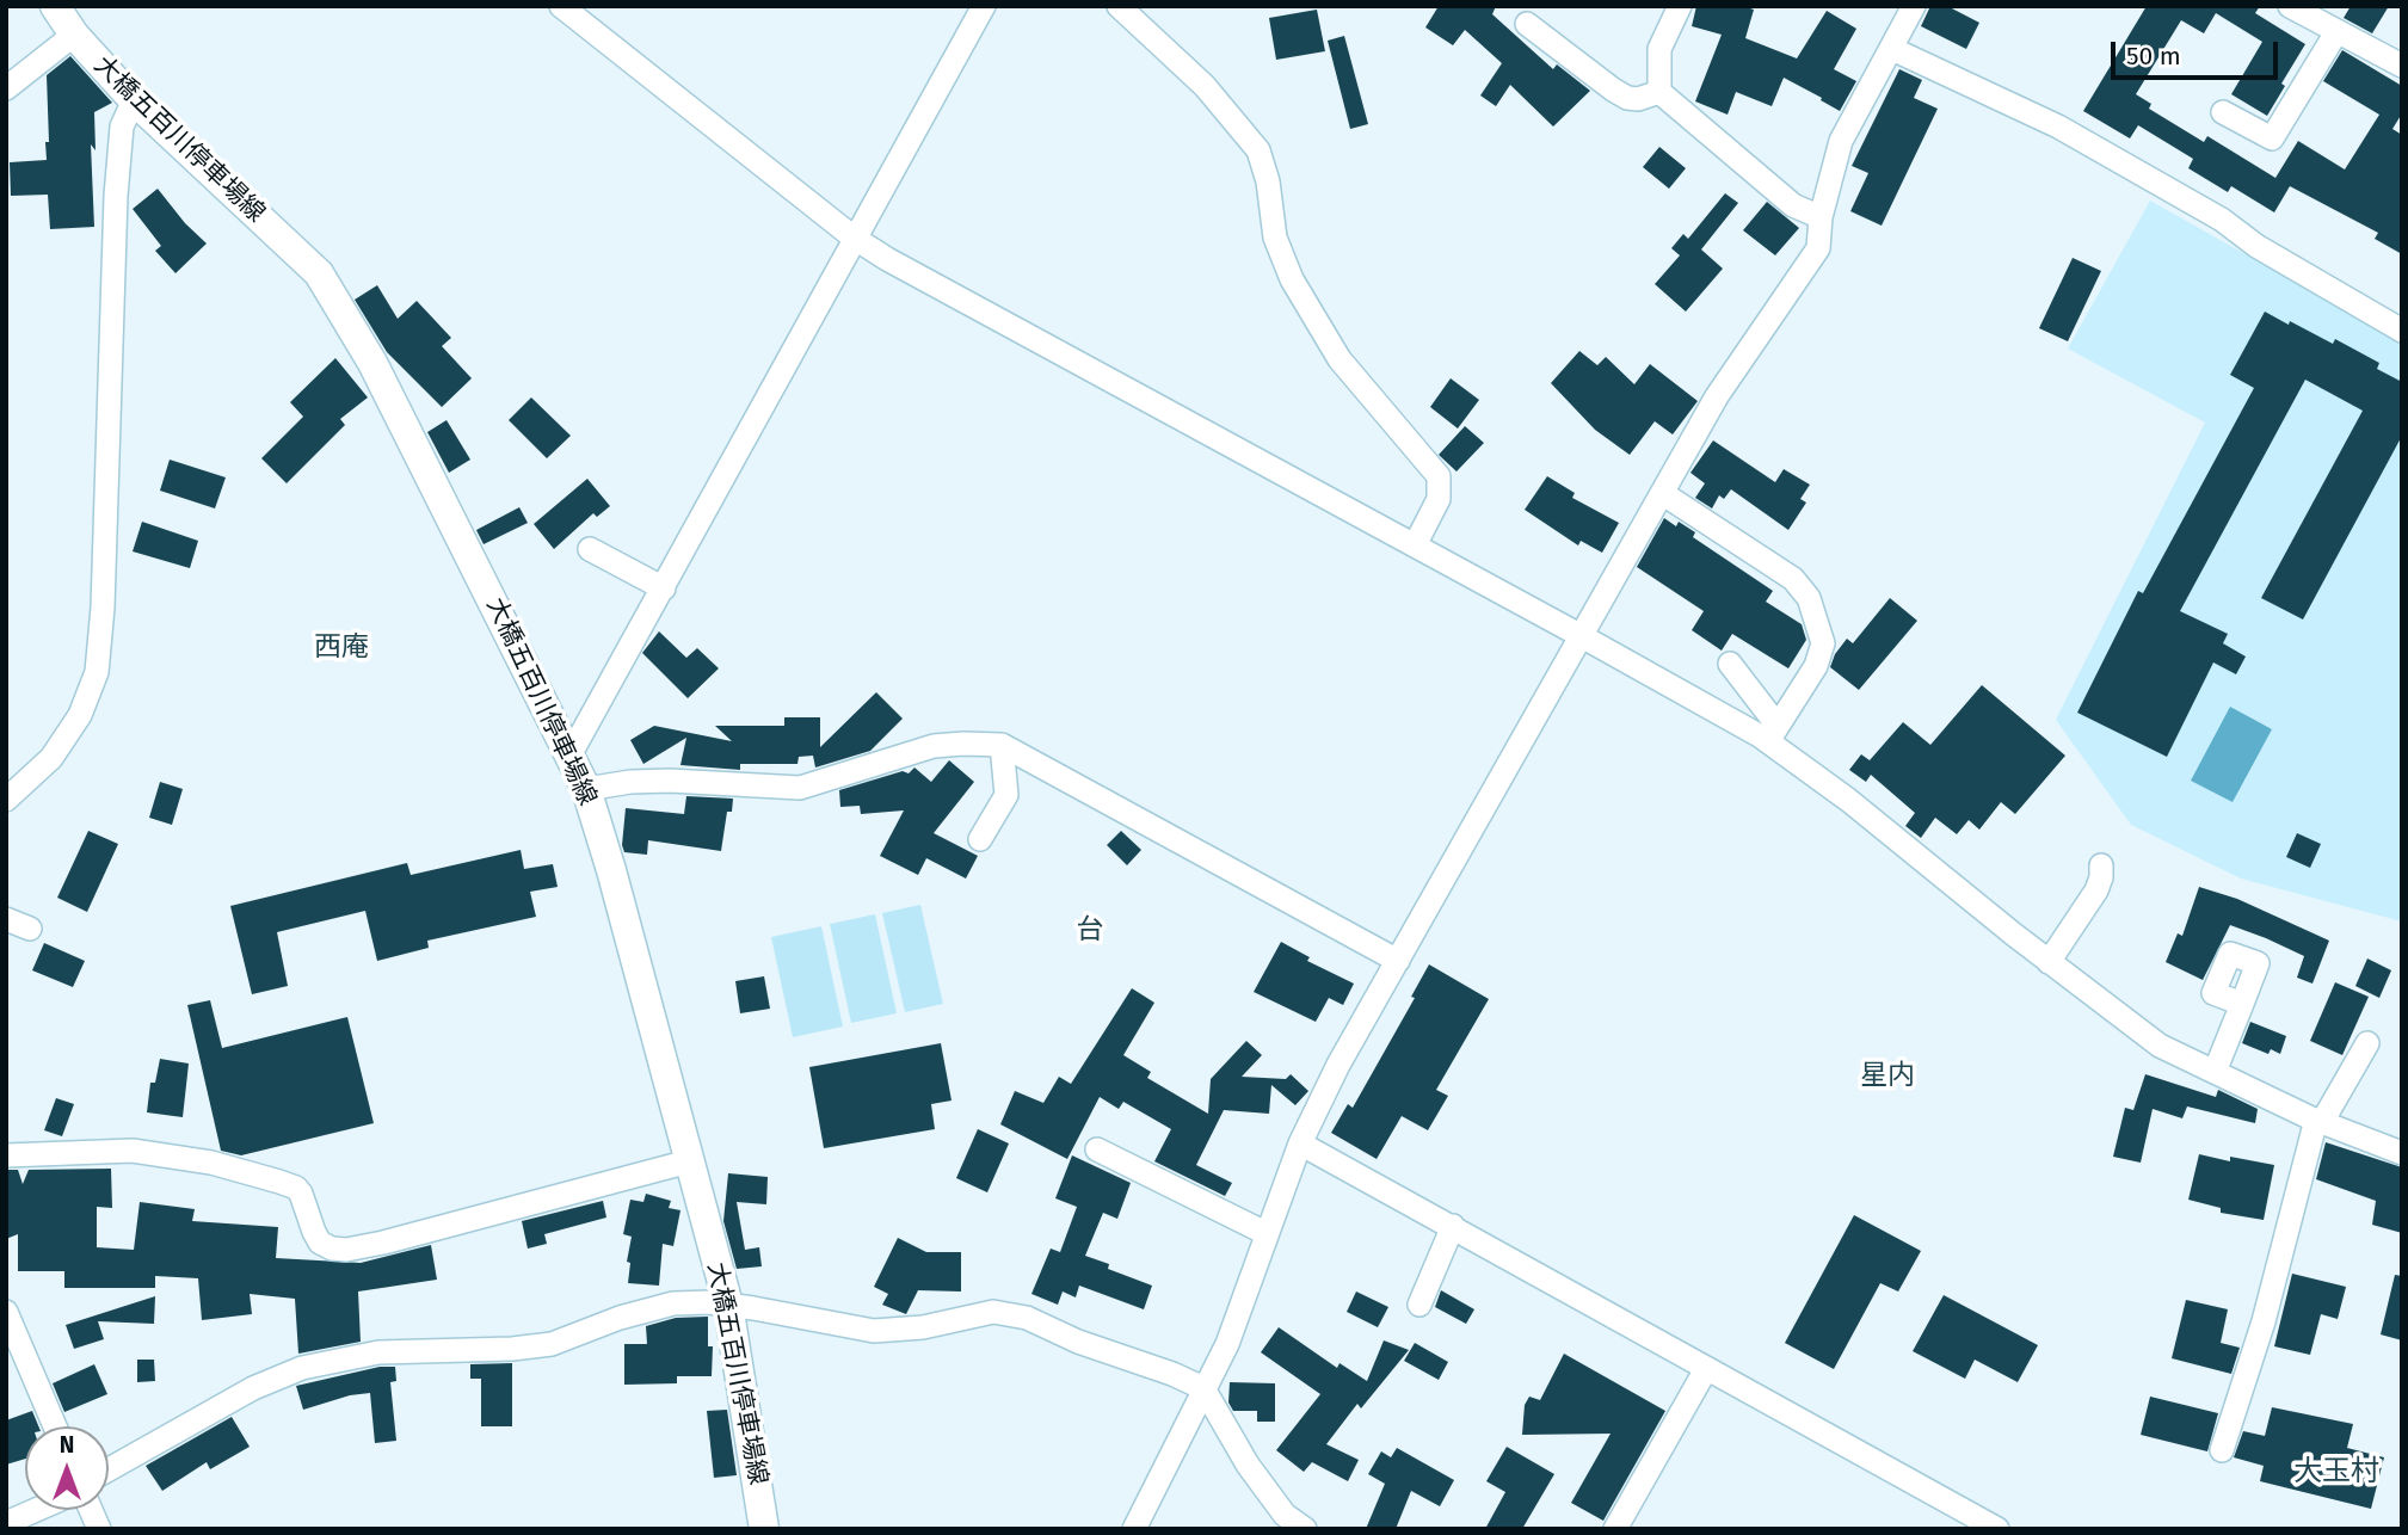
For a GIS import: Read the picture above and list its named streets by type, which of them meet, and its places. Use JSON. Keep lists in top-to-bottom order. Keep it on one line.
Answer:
{"streets":{"main road":["大橋五百川停車場線"]},"districts":["西庵","台","星内","大玉村"],"scale_bar":"50 m","north":"top"}
